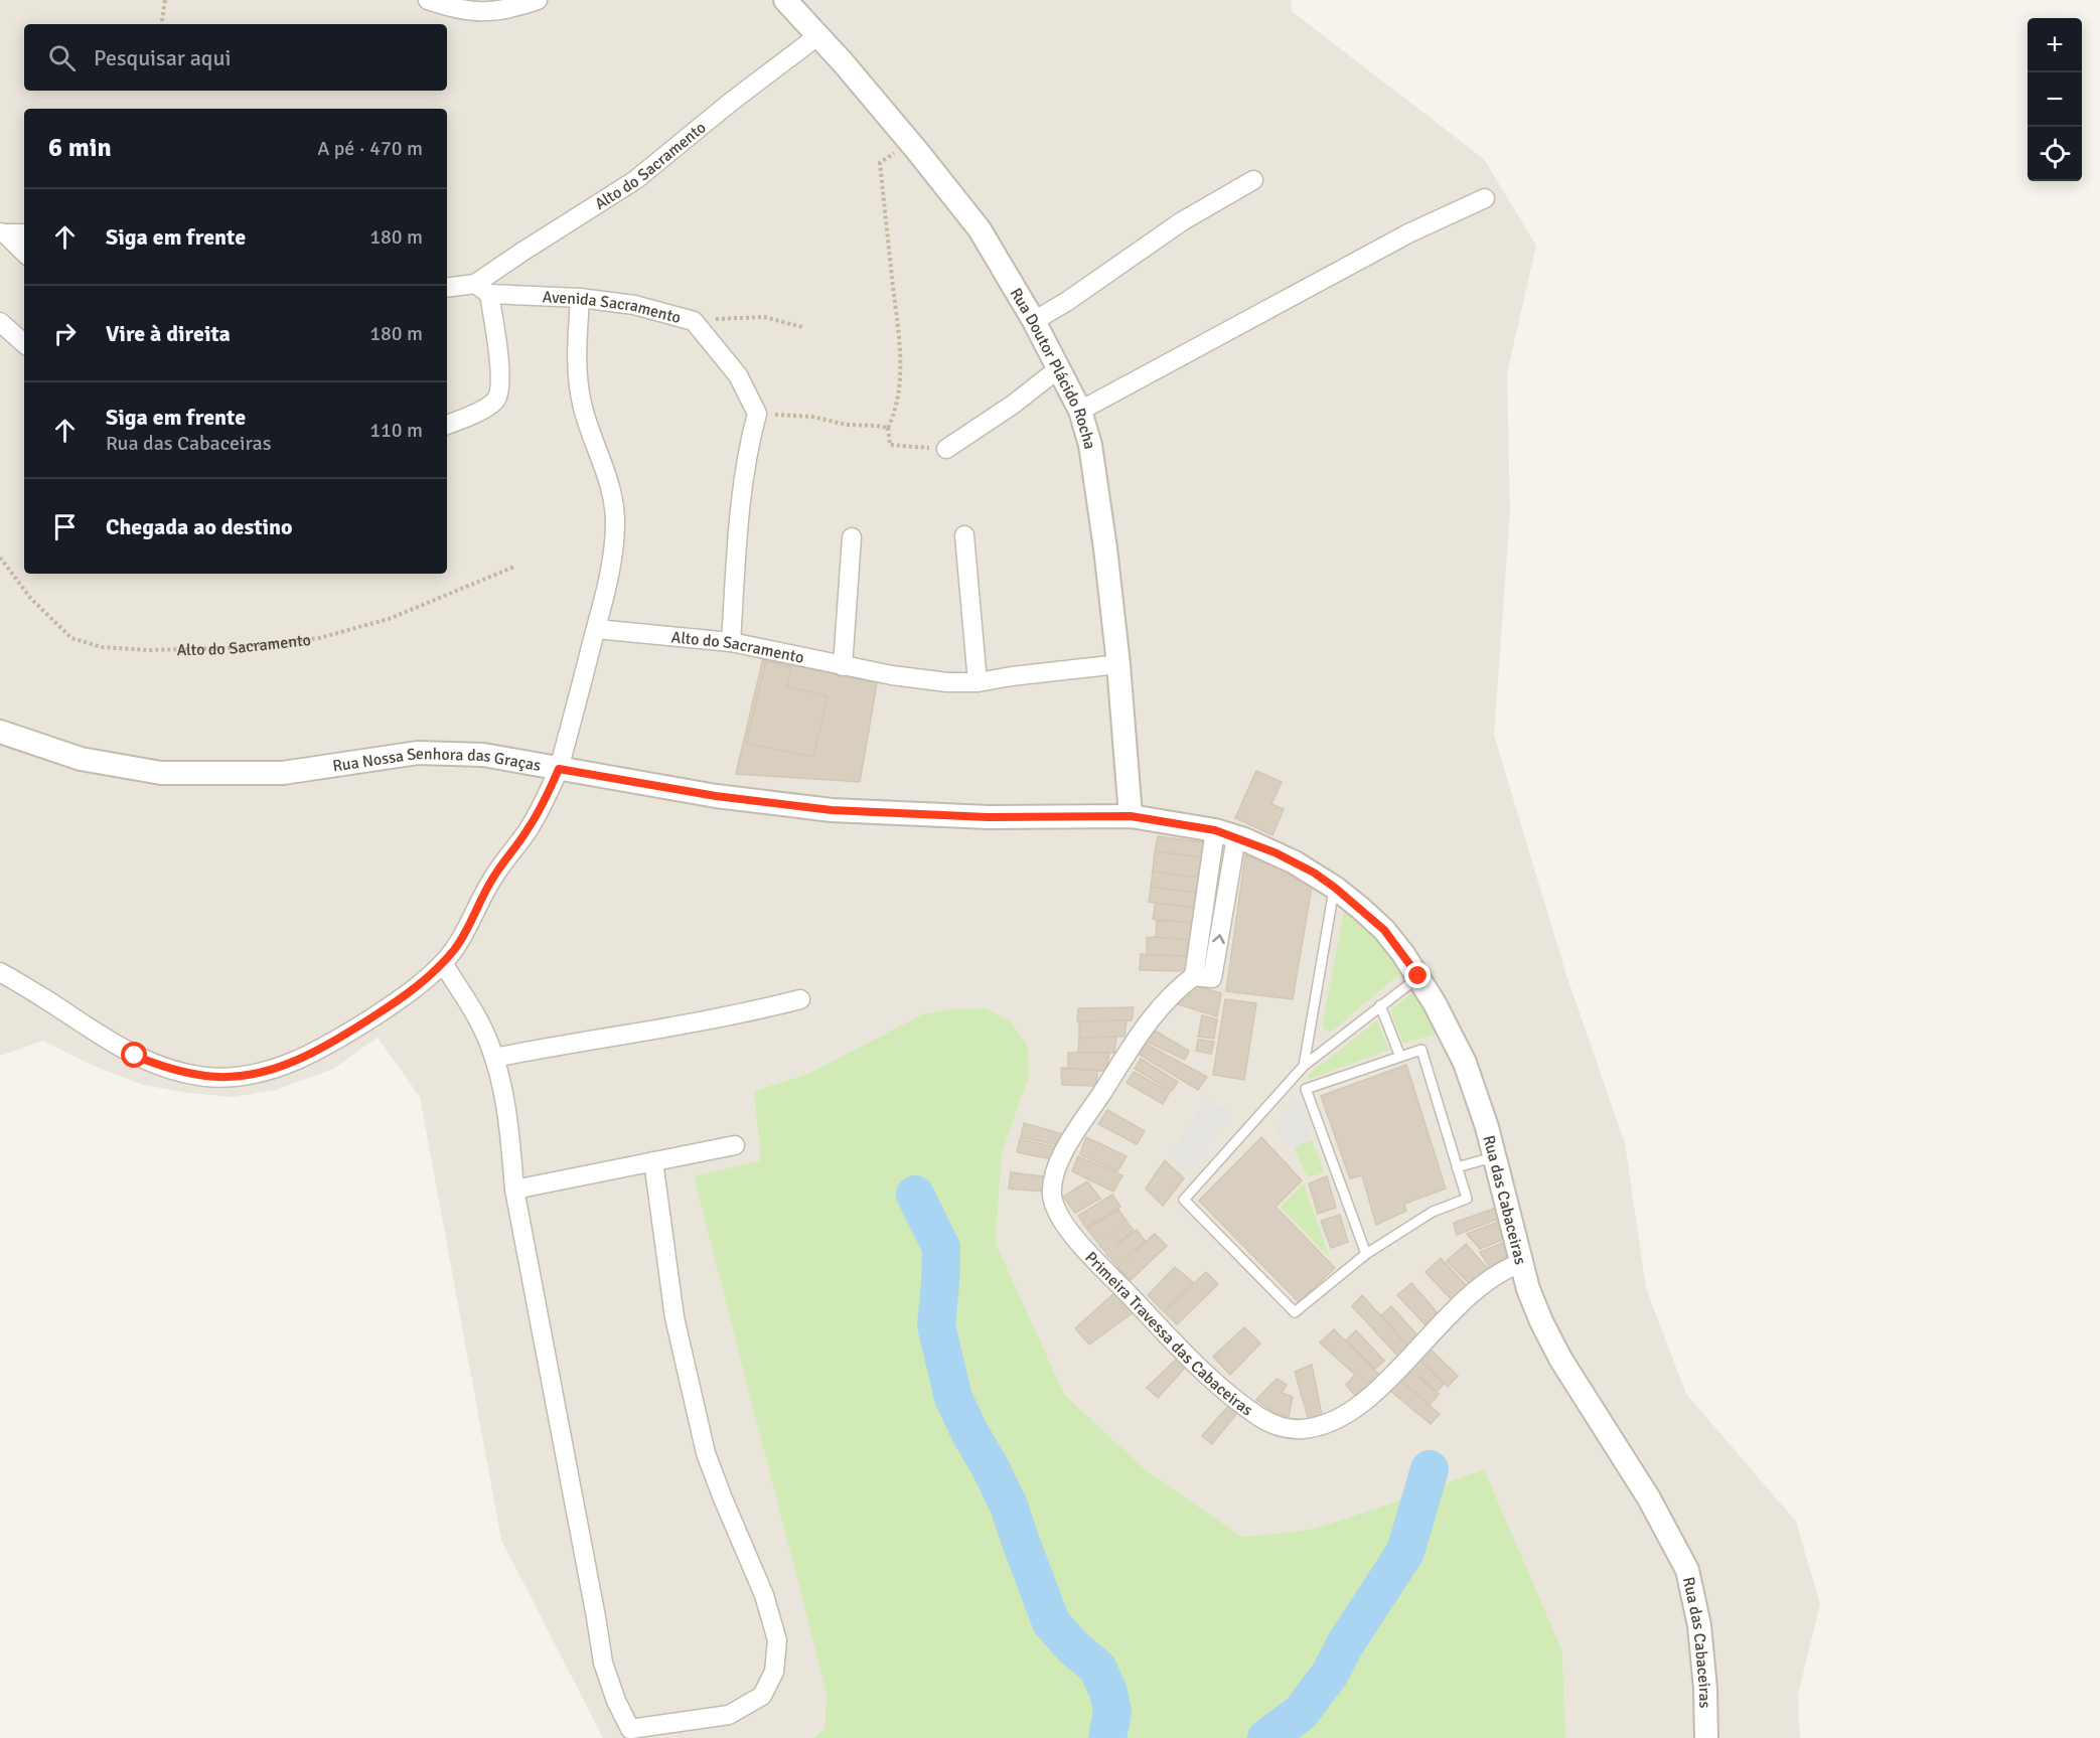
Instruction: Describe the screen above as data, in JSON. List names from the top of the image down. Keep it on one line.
{"streets":{"street":["Alto do Sacramento","Avenida Sacramento","Rua Doutor Plácido Rocha","Rua Nossa Senhora das Graças","Rua das Cabaceiras","Primeira Travessa das Cabaceiras"]},"crossings":[["Alto do Sacramento","Avenida Sacramento"],["Alto do Sacramento","Rua Doutor Plácido Rocha"],["Rua Doutor Plácido Rocha","Rua Nossa Senhora das Graças"],["Rua Doutor Plácido Rocha","Rua das Cabaceiras"],["Rua Nossa Senhora das Graças","Rua das Cabaceiras"],["Rua das Cabaceiras","Primeira Travessa das Cabaceiras"]],"page":{"map_buttons":["+","−"],"search":"Pesquisar aqui","heading":["6 min","A pé · 470 m"],"list":[["Siga em frente","180 m"],["Vire à direita","180 m"],["Siga em frente","Rua das Cabaceiras","110 m"],"Chegada ao destino"]}}
